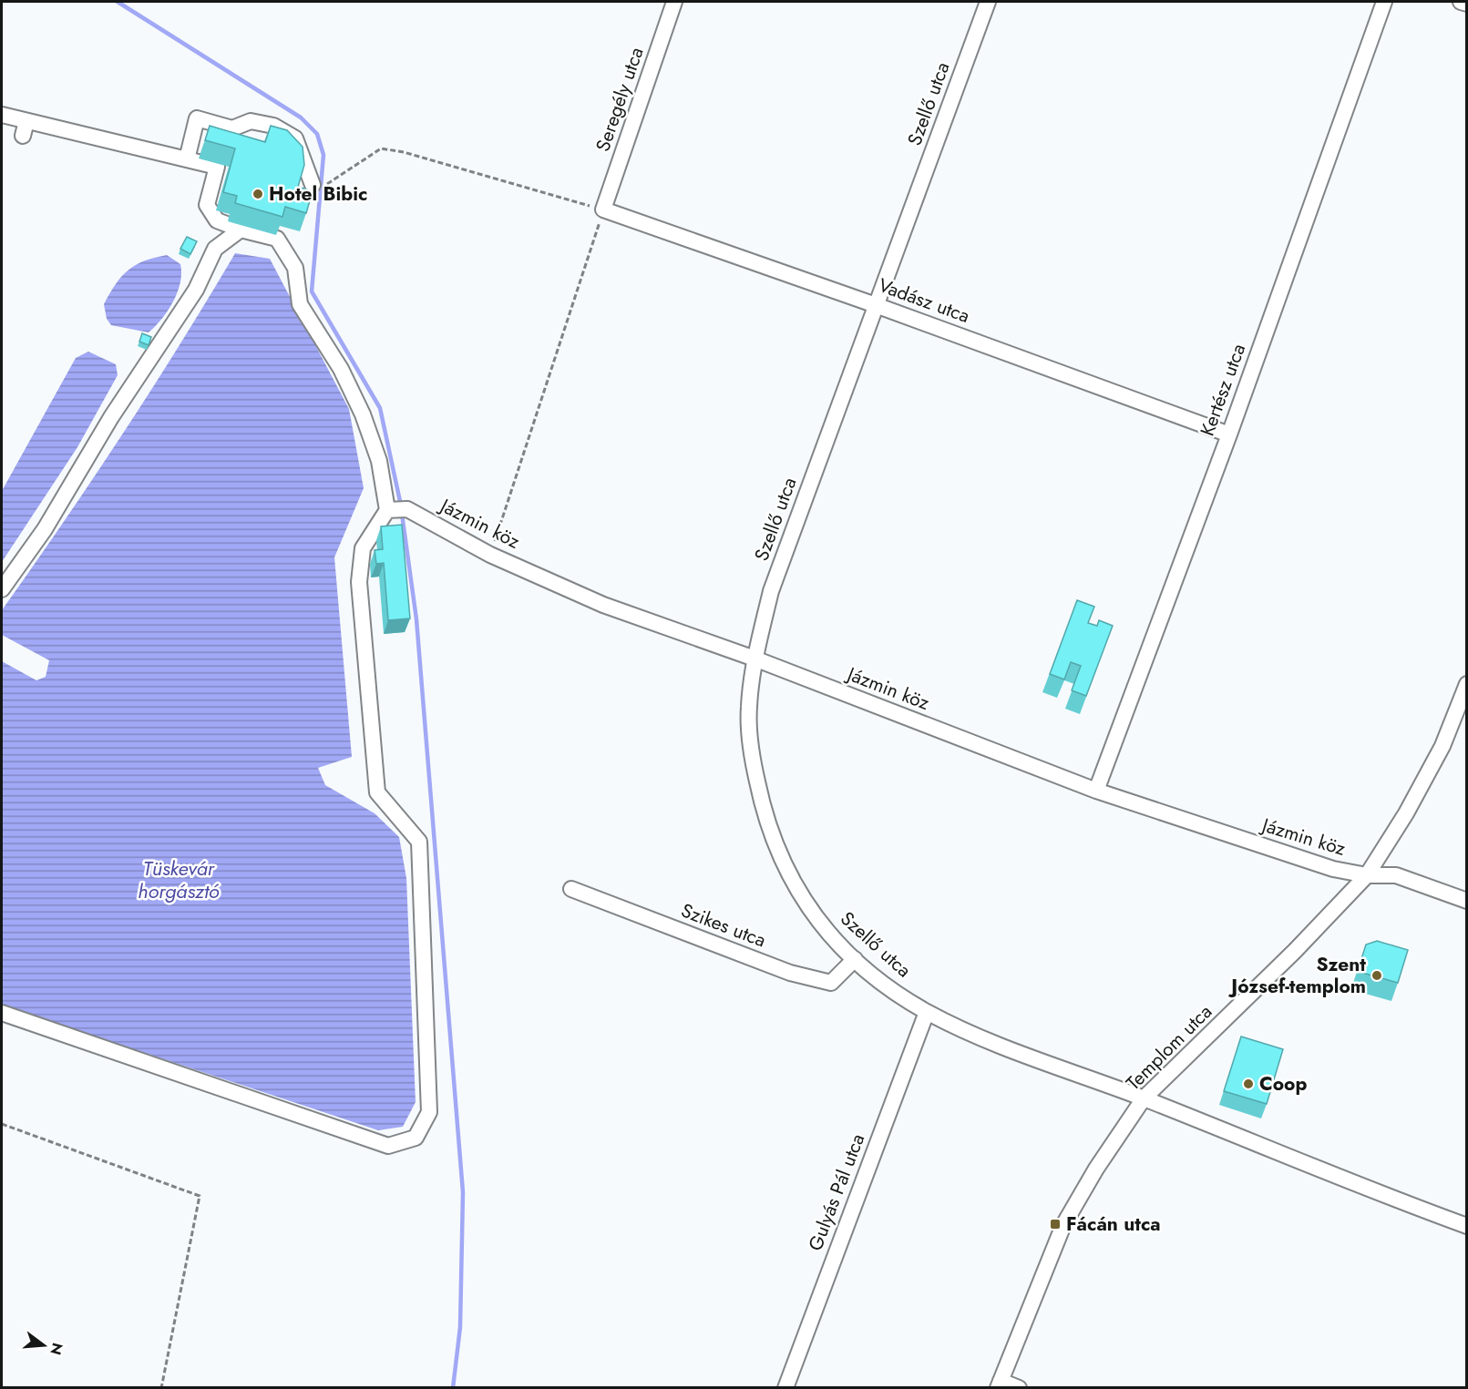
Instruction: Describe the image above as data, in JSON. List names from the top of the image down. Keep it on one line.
{"streets":{"street":["Seregély utca","Szellő utca","Vadász utca","Kertész utca","Jázmin köz","Szikes utca","Templom utca","Gulyás Pál utca"]},"crossings":[["Seregély utca","Vadász utca"],["Szellő utca","Vadász utca"],["Szellő utca","Jázmin köz"],["Szellő utca","Szikes utca"],["Szellő utca","Gulyás Pál utca"],["Vadász utca","Kertész utca"],["Kertész utca","Jázmin köz"],["Jázmin köz","Templom utca"]],"water":["Tüskevár horgásztó"],"places":{"other":["Hotel Bibic","Szent József-templom","Coop"],"transit":["Fácán utca"]},"north":"right"}
